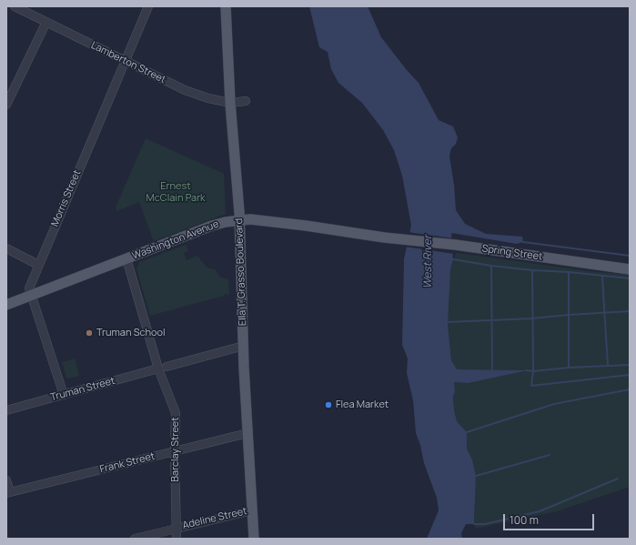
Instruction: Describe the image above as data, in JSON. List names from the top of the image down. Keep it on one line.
{"streets":{"main road":["Washington Avenue","Spring Street","Ella T. Grasso Boulevard"],"street":["Lamberton Street","Morris Street","Truman Street","Barclay Street","Frank Street","Adeline Street"]},"crossings":[["Lamberton Street","Morris Street"],["Lamberton Street","Ella T. Grasso Boulevard"],["Morris Street","Washington Avenue"],["Morris Street","Truman Street"],["Washington Avenue","Spring Street"],["Washington Avenue","Ella T. Grasso Boulevard"],["Washington Avenue","Barclay Street"],["Ella T. Grasso Boulevard","Frank Street"],["Ella T. Grasso Boulevard","Adeline Street"],["Truman Street","Barclay Street"],["Barclay Street","Frank Street"],["Barclay Street","Adeline Street"]],"water":["West River"],"parks":["Ernest McClain Park"],"places":["Truman School","Flea Market"],"scale_bar":"100 m"}
